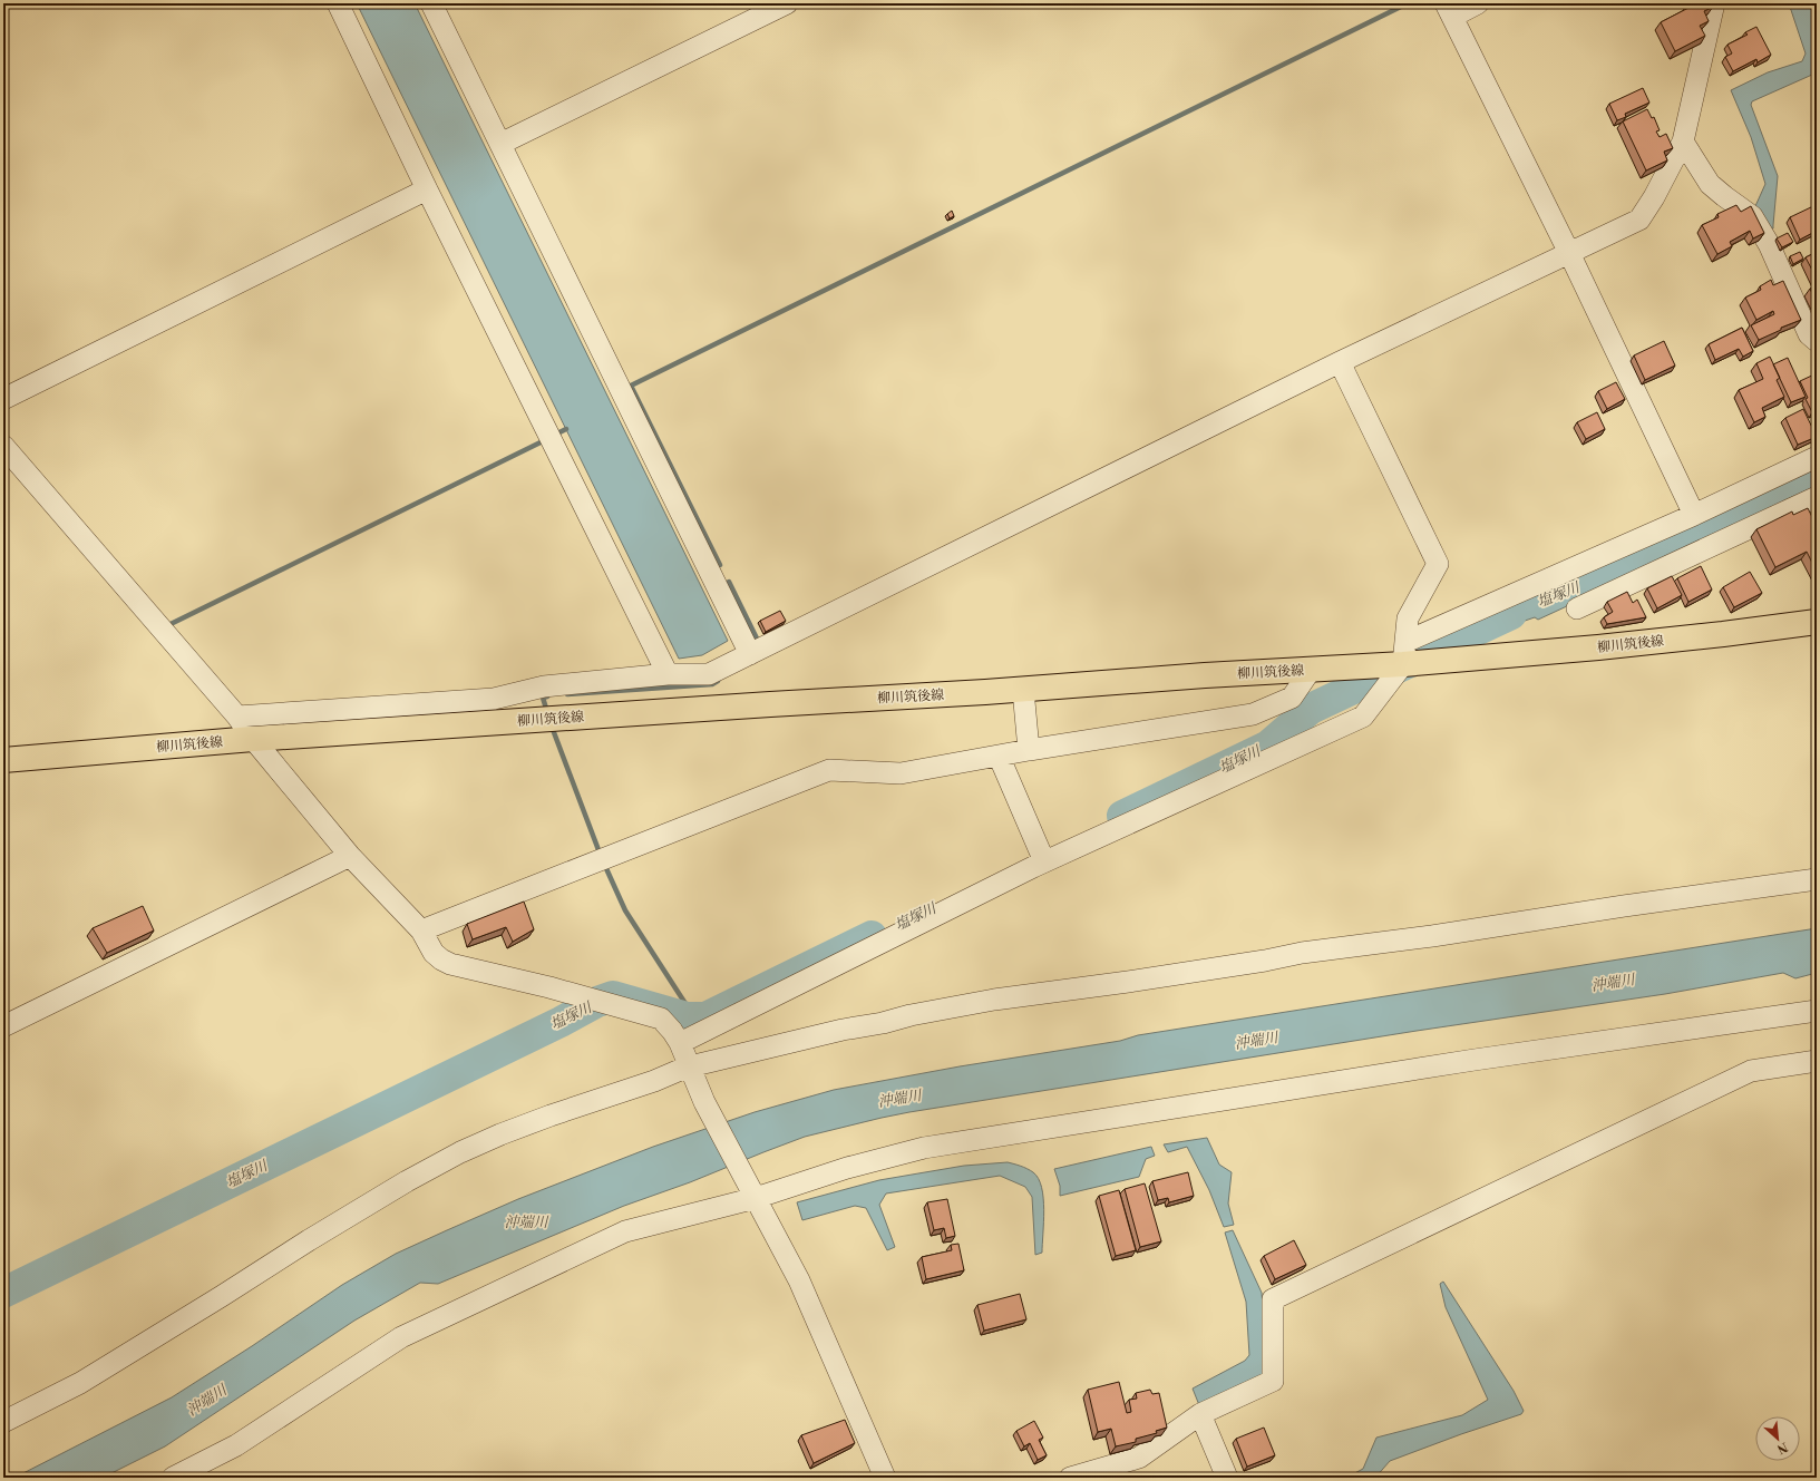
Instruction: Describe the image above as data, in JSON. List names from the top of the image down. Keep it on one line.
{"streets":{"main road":["柳川筑後線"]},"water":["塩塚川","沖端川"],"north":"bottom right"}
